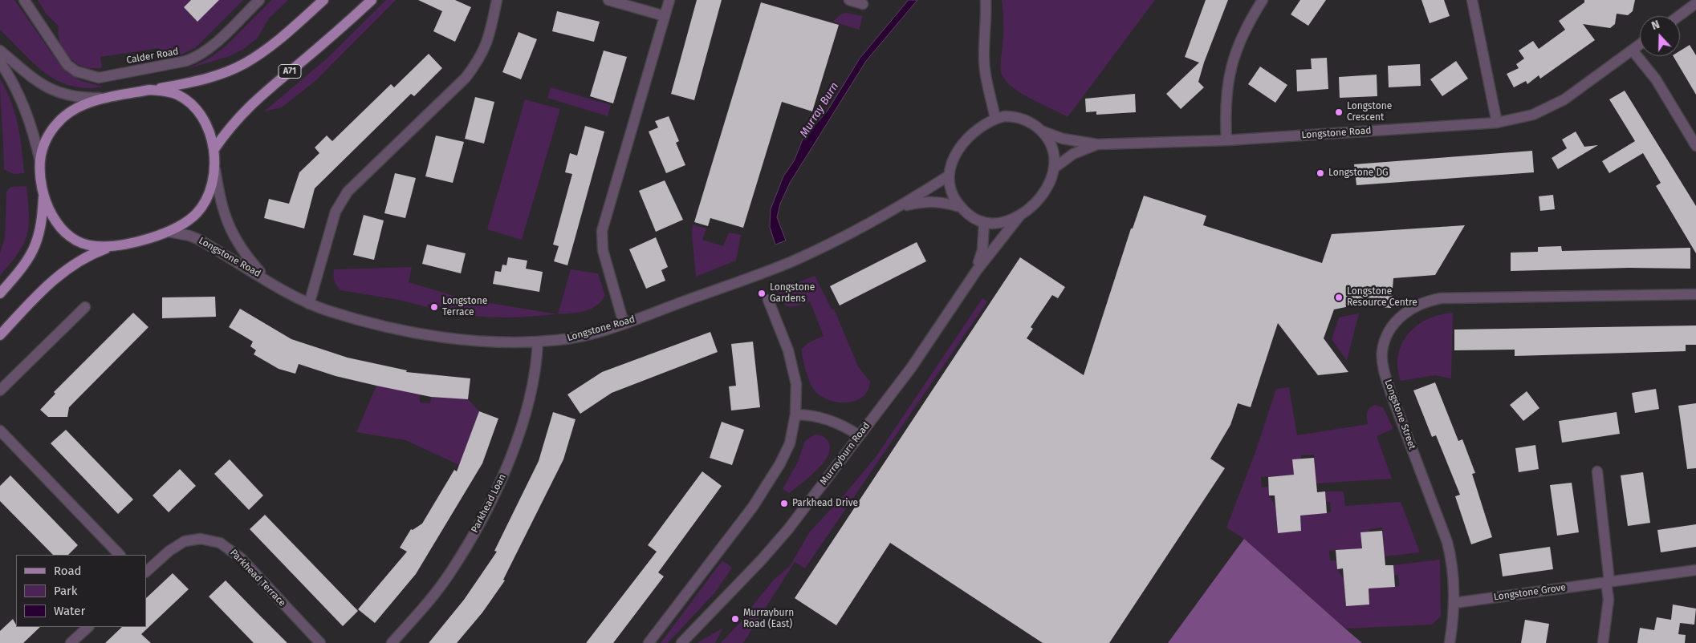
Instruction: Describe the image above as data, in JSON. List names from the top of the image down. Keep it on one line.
{"streets":{"main road":["A71"],"street":["Calder Road","Longstone Road","Longstone Street","Murrayburn Road","Parkhead Loan","Parkhead Terrace","Longstone Grove"]},"crossings":[["Longstone Road","Murrayburn Road"],["Longstone Road","Parkhead Loan"],["Longstone Street","Longstone Grove"]],"water":["Murray Burn"],"places":["Longstone Crescent","Longstone DG","Longstone Gardens","Longstone Resource Centre","Longstone Terrace","Parkhead Drive","Murrayburn Road (East)"],"legend":["Road","Park","Water"],"north":"top"}
